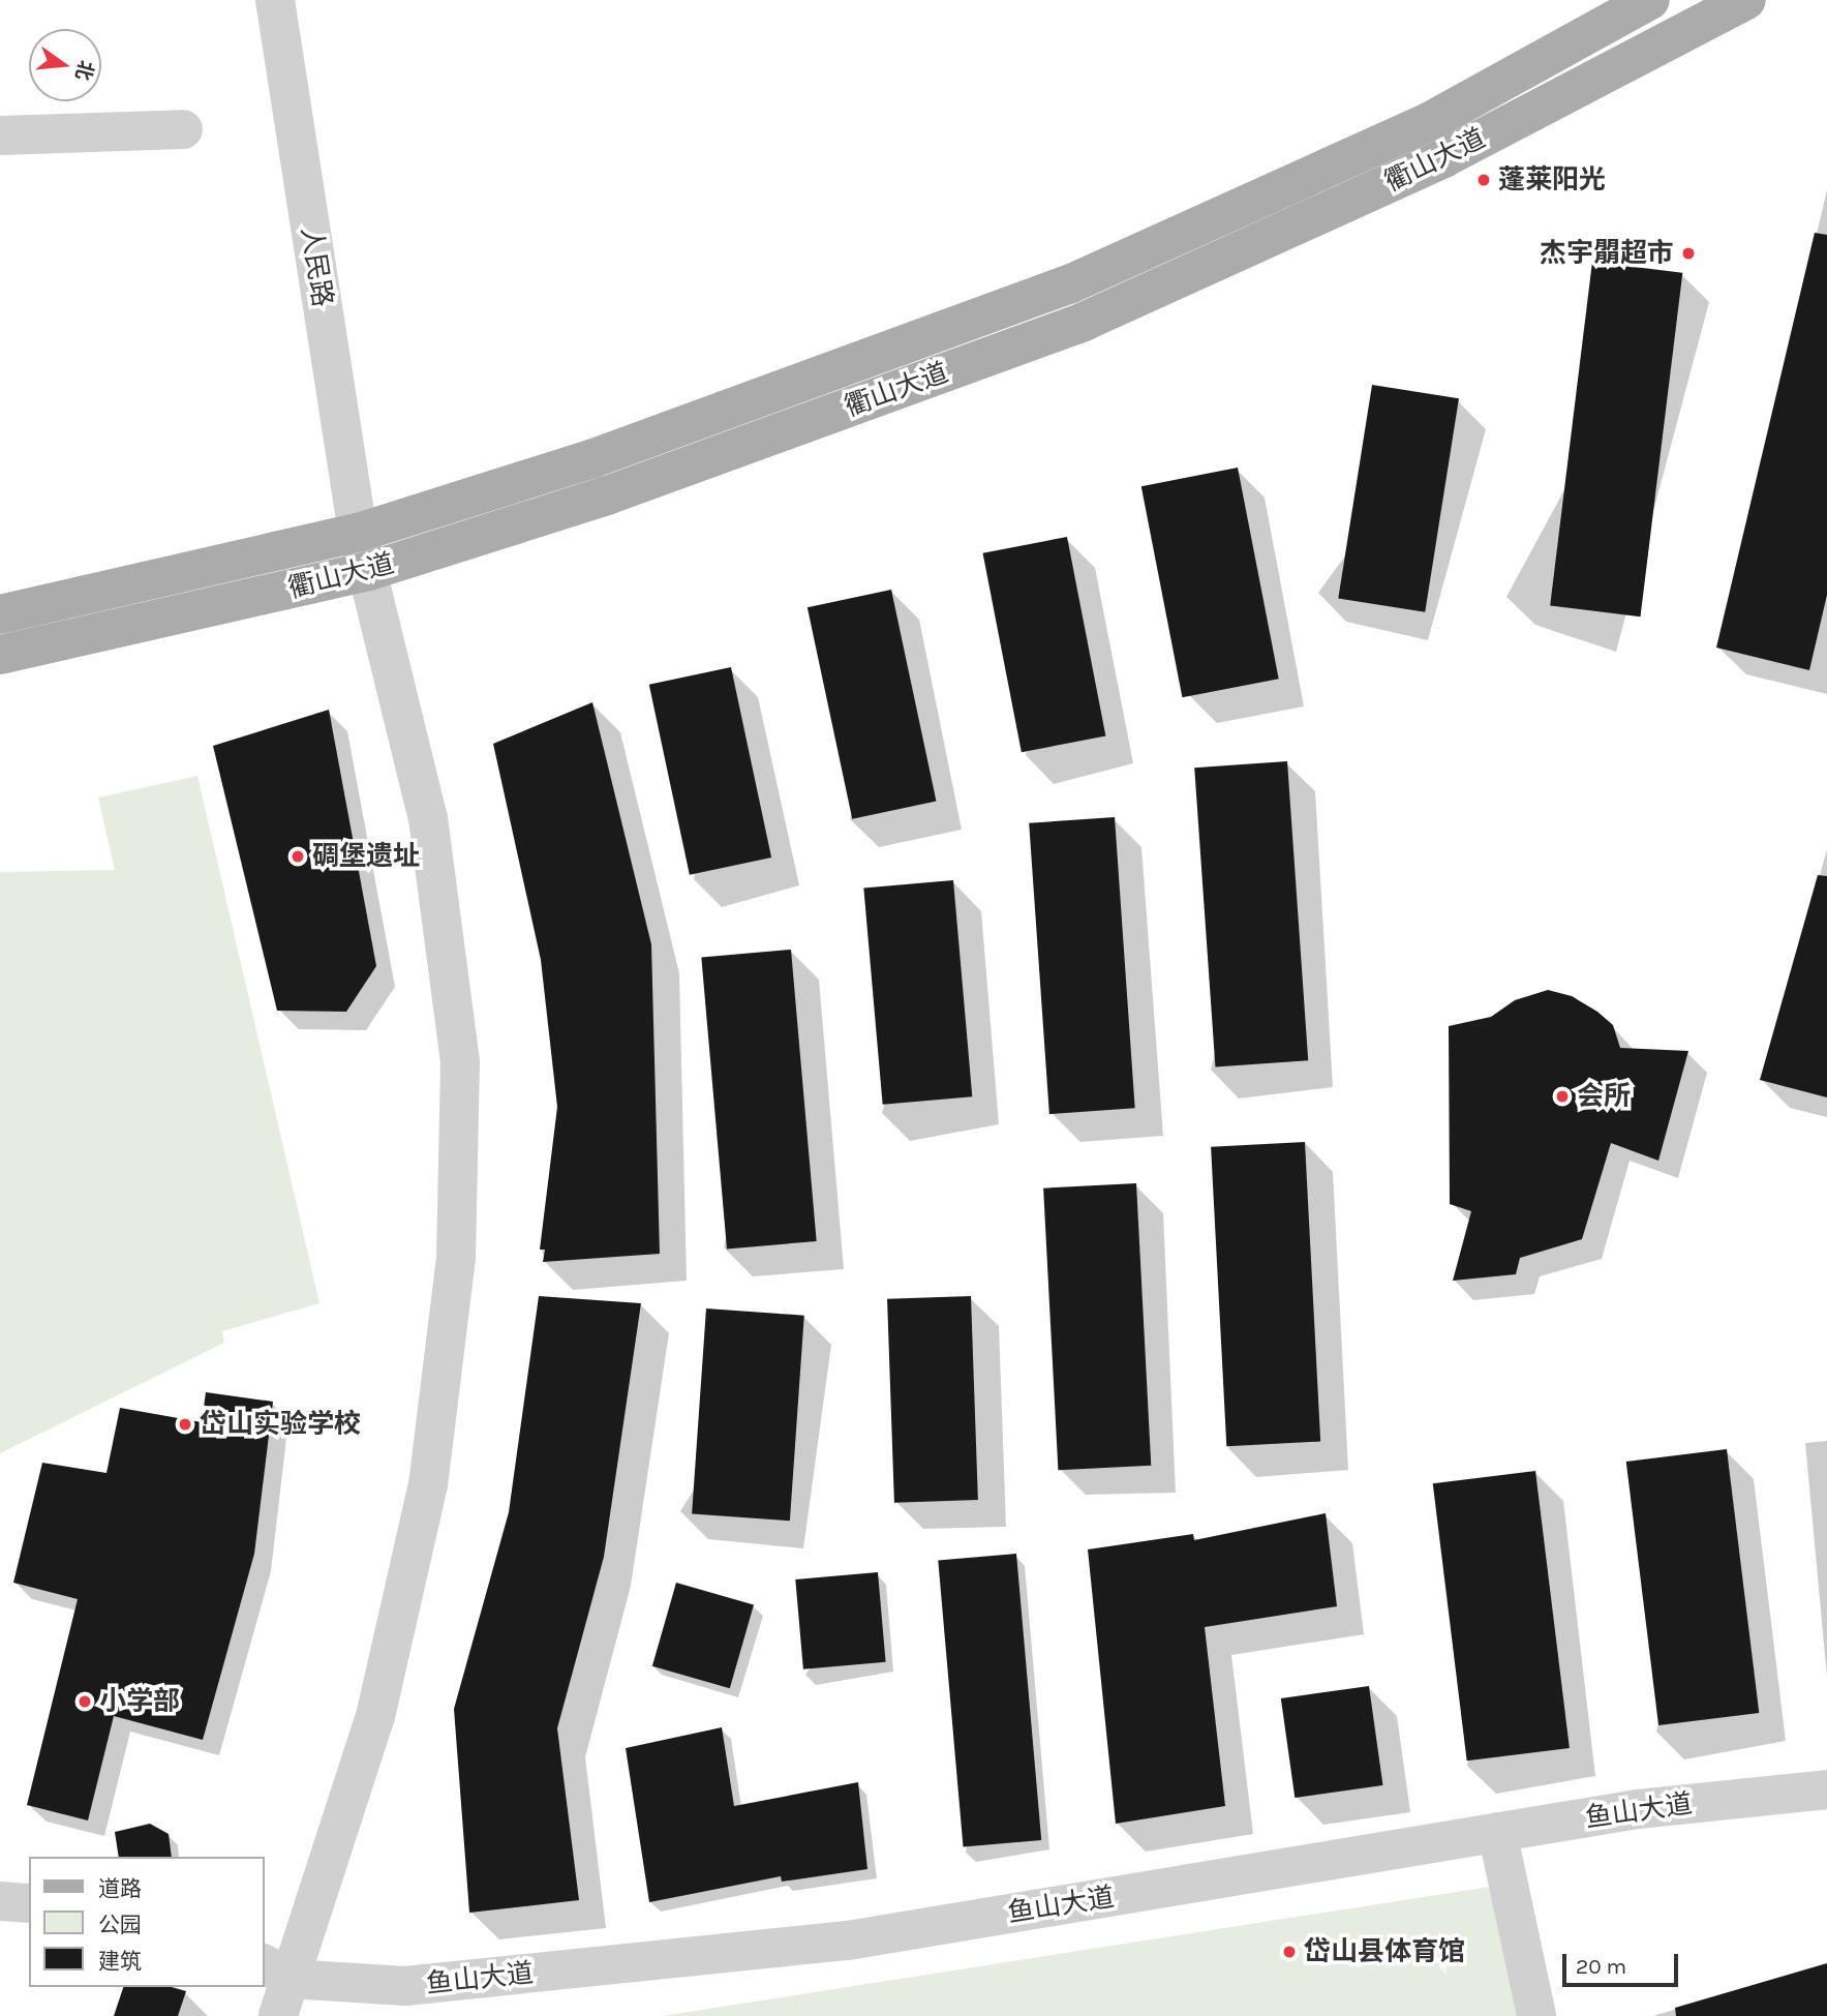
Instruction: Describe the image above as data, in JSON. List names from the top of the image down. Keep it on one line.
{"streets":{"main road":["衢山大道"],"street":["人民路","鱼山大道"]},"crossings":[["衢山大道","人民路"],["人民路","鱼山大道"]],"places":["蓬莱阳光","杰宇朤超市","碉堡遗址","会所","岱山实验学校","小学部","岱山县体育馆"],"legend":["道路","公园","建筑"],"scale_bar":"20 m","north":"right"}
